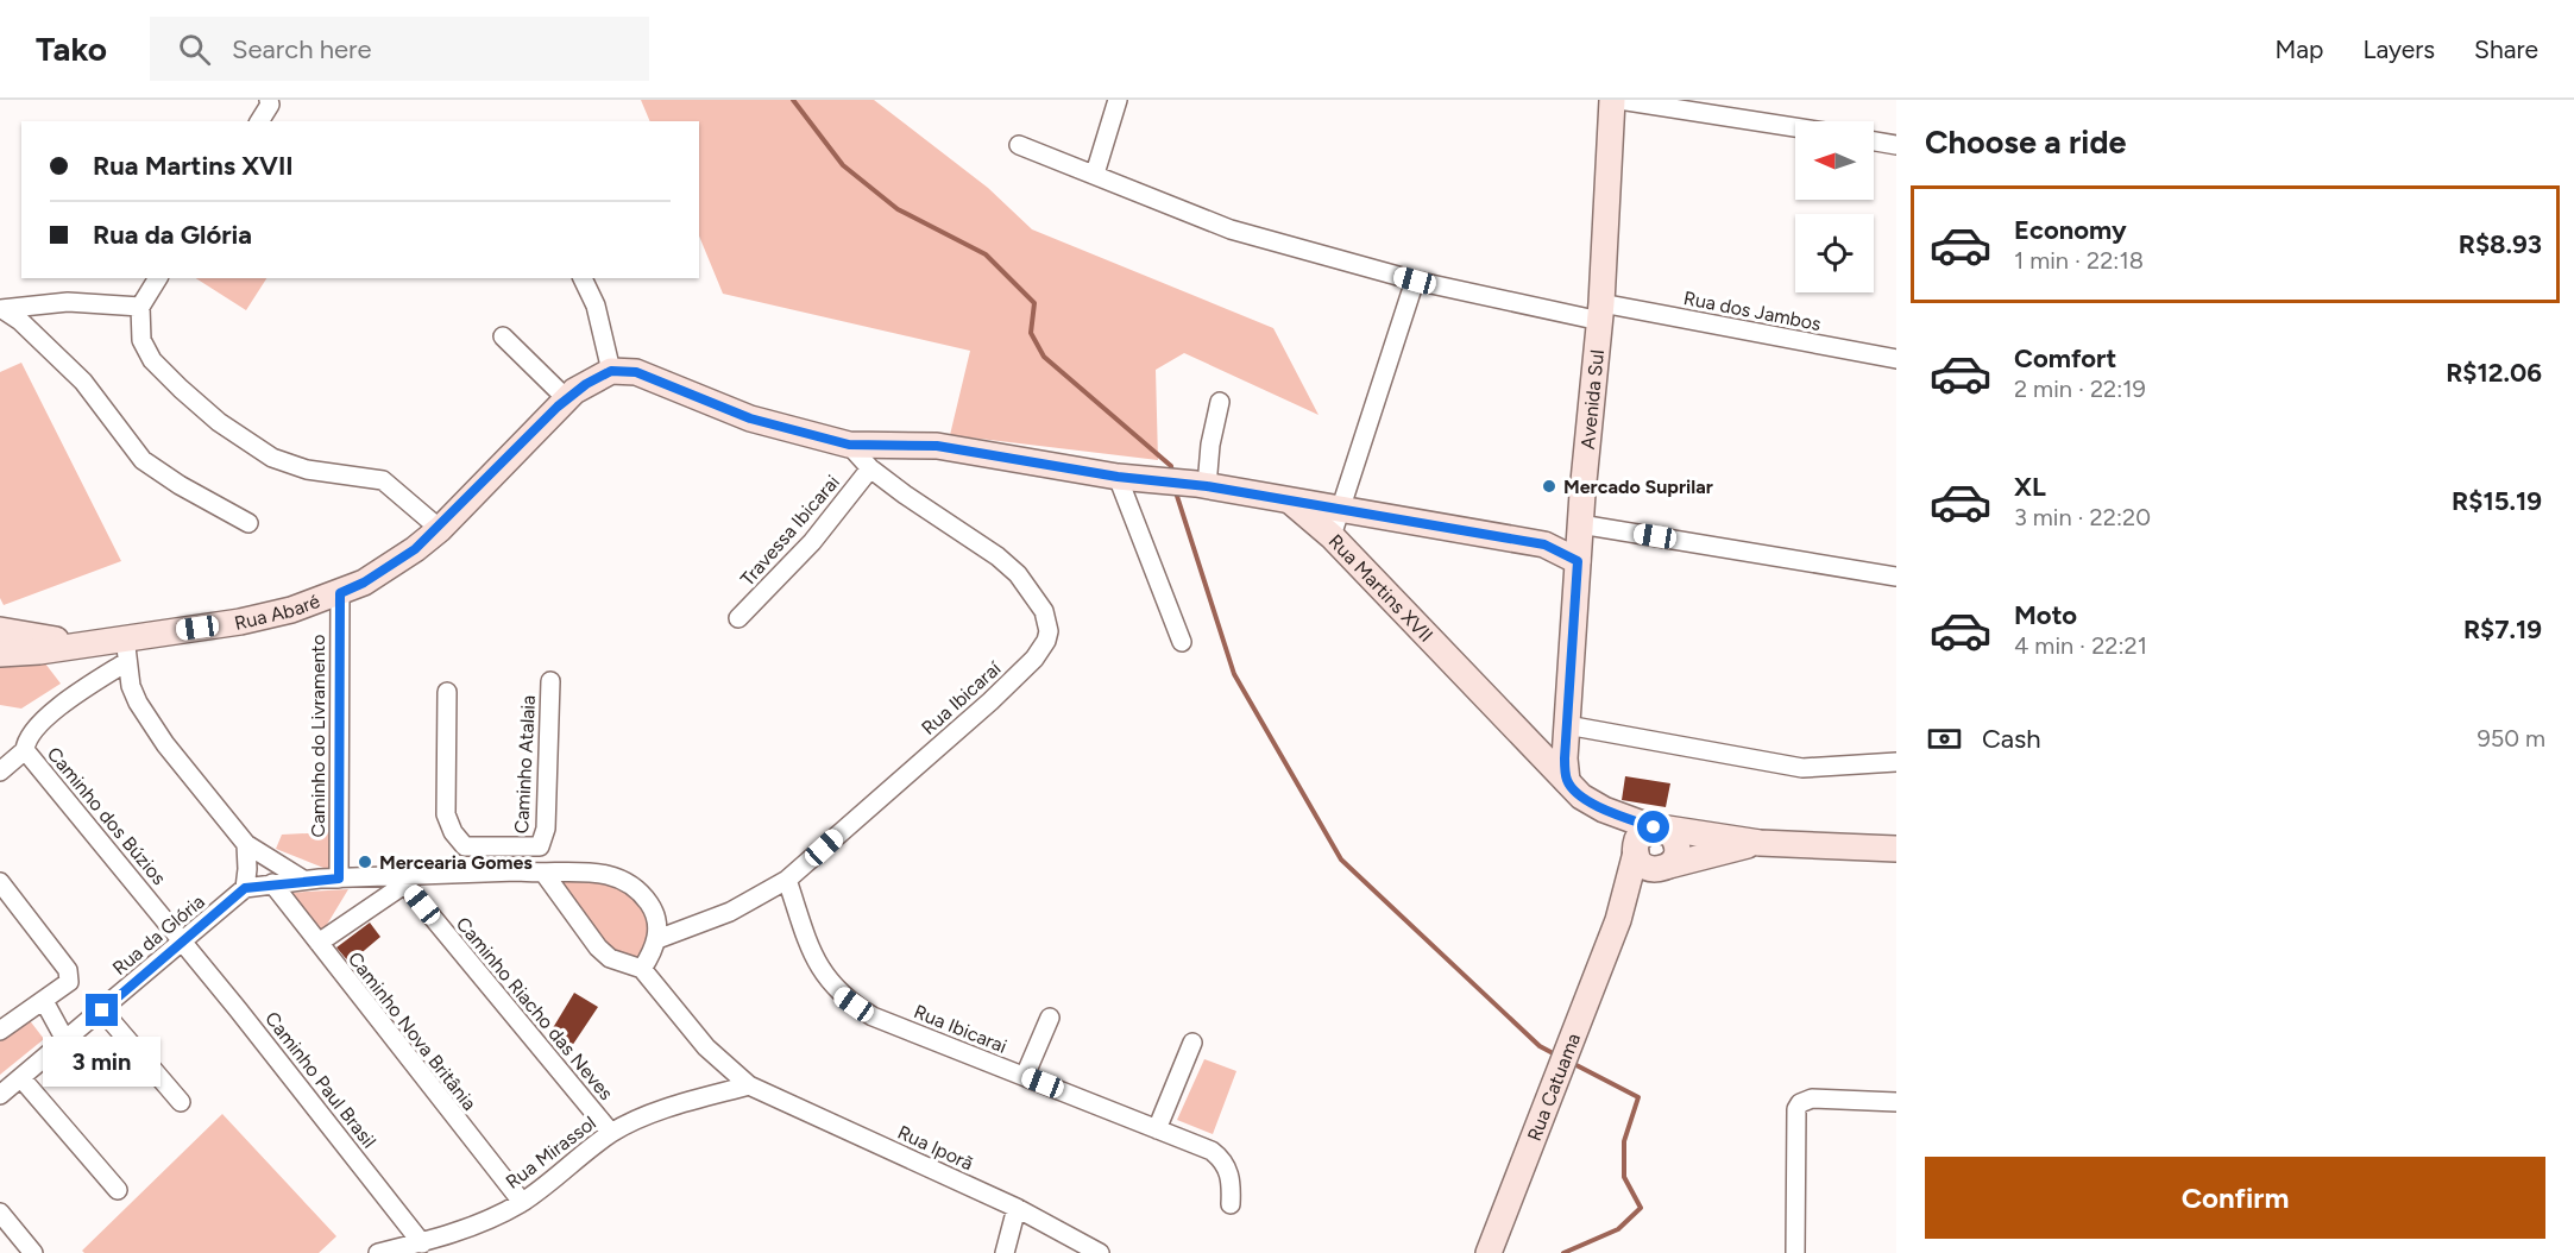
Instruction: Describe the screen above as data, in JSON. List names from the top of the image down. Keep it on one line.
{"streets":{"street":["Rua dos Jambos","Avenida Sul","Travessa Ibicarai","Rua Martins XVII","Rua Abaré","Rua Ibicaraí","Caminho do Livramento","Caminho Atalaia","Caminho dos Búzios","Rua da Glória","Caminho Riacho das Neves","Rua Ibicarai","Caminho Nova Britânia","Caminho Paul Brasil","Rua Catuama","Rua Iporã","Rua Mirassol"]},"crossings":[["Rua dos Jambos","Avenida Sul"],["Avenida Sul","Rua Martins XVII"],["Travessa Ibicarai","Rua Ibicaraí"],["Rua Martins XVII","Rua Ibicaraí"],["Rua Martins XVII","Rua Catuama"],["Rua Abaré","Caminho do Livramento"],["Rua Ibicaraí","Rua Ibicarai"],["Caminho dos Búzios","Rua da Glória"],["Caminho dos Búzios","Caminho Paul Brasil"],["Rua da Glória","Caminho Paul Brasil"],["Caminho Riacho das Neves","Rua Mirassol"],["Caminho Nova Britânia","Rua Mirassol"],["Caminho Paul Brasil","Rua Mirassol"],["Rua Iporã","Rua Mirassol"]],"places":["Mercado Suprilar","Mercearia Gomes"],"north":"left","page":{"header":"Tako","search":"Search here","nav":["Map","Layers","Share"],"heading":"Choose a ride","banner":["Rua Martins XVII","Rua da Glória"],"list":[{"name":"Economy","note":"1 min · 22:18","value":"R$8.93"},{"name":"Comfort","note":"2 min · 22:19","value":"R$12.06"},{"name":"XL","note":"3 min · 22:20","value":"R$15.19"},{"name":"Moto","note":"4 min · 22:21","value":"R$7.19"}],"pay":["Cash","950 m"],"bubble":"3 min","buttons":"Confirm"}}
